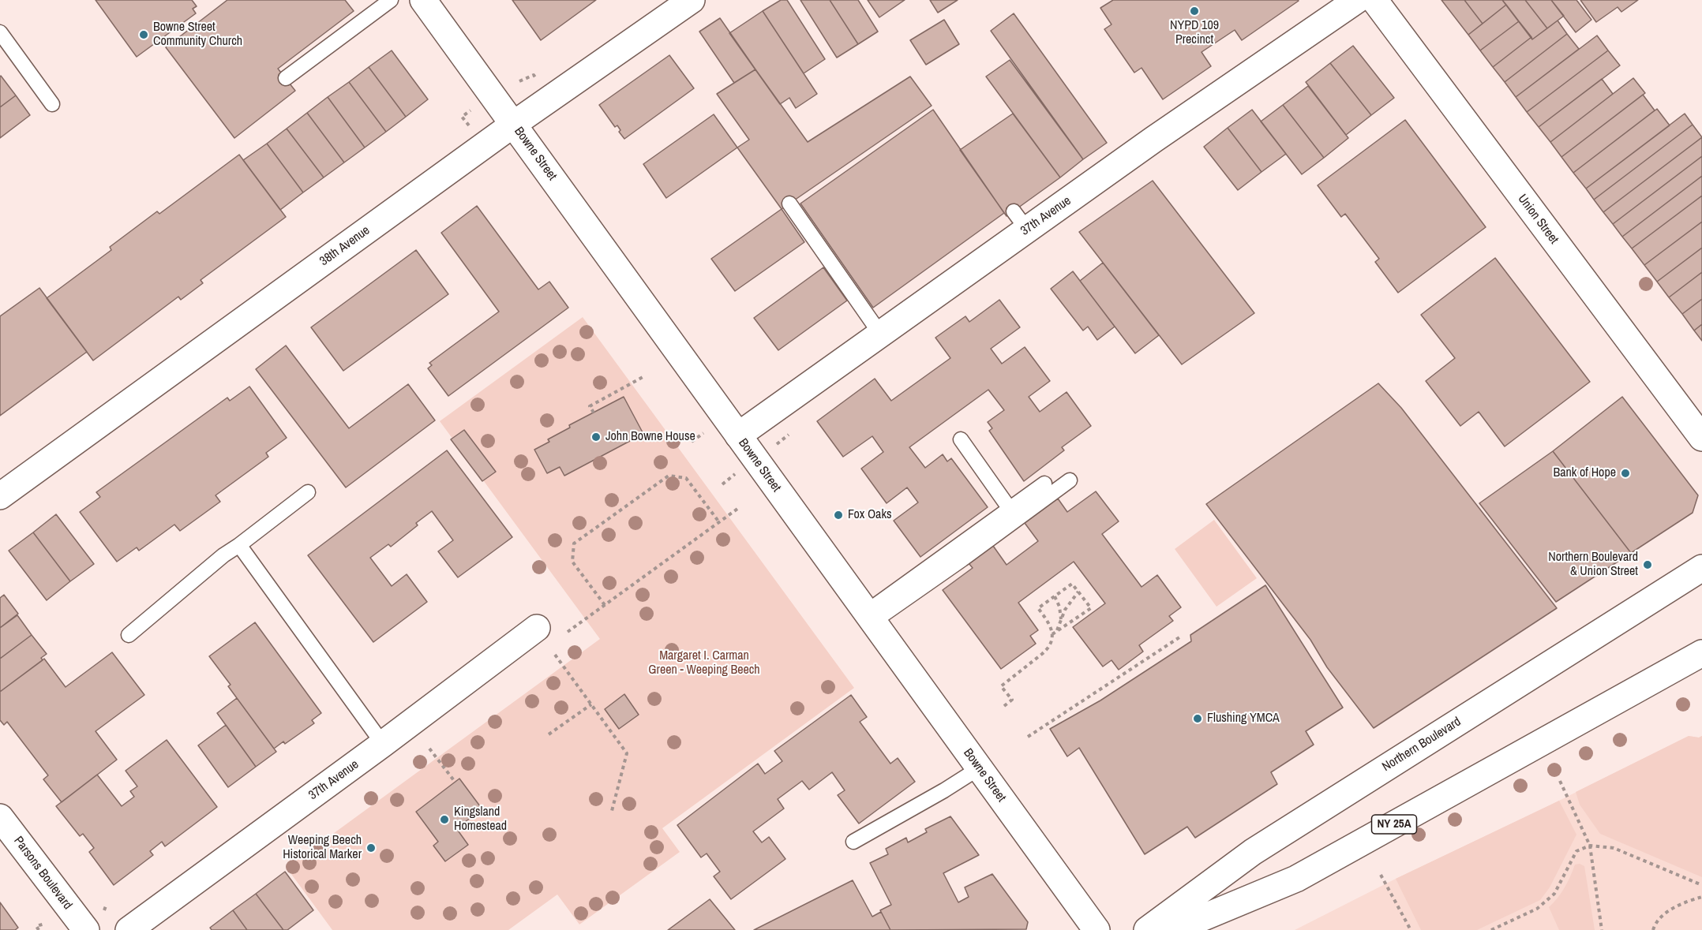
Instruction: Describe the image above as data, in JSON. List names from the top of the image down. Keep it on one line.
{"streets":{"street":["Bowne Street","37th Avenue","Union Street","38th Avenue","Northern Boulevard","NY 25A","Parsons Boulevard"]},"crossings":[["Bowne Street","37th Avenue"],["Bowne Street","38th Avenue"]],"parks":["Margaret I. Carman Green - Weeping Beech"],"places":["NYPD 109 Precinct","Bowne Street Community Church","John Bowne House","Bank of Hope","Fox Oaks","Northern Boulevard & Union Street","Flushing YMCA","Kingsland Homestead","Weeping Beech Historical Marker"]}
